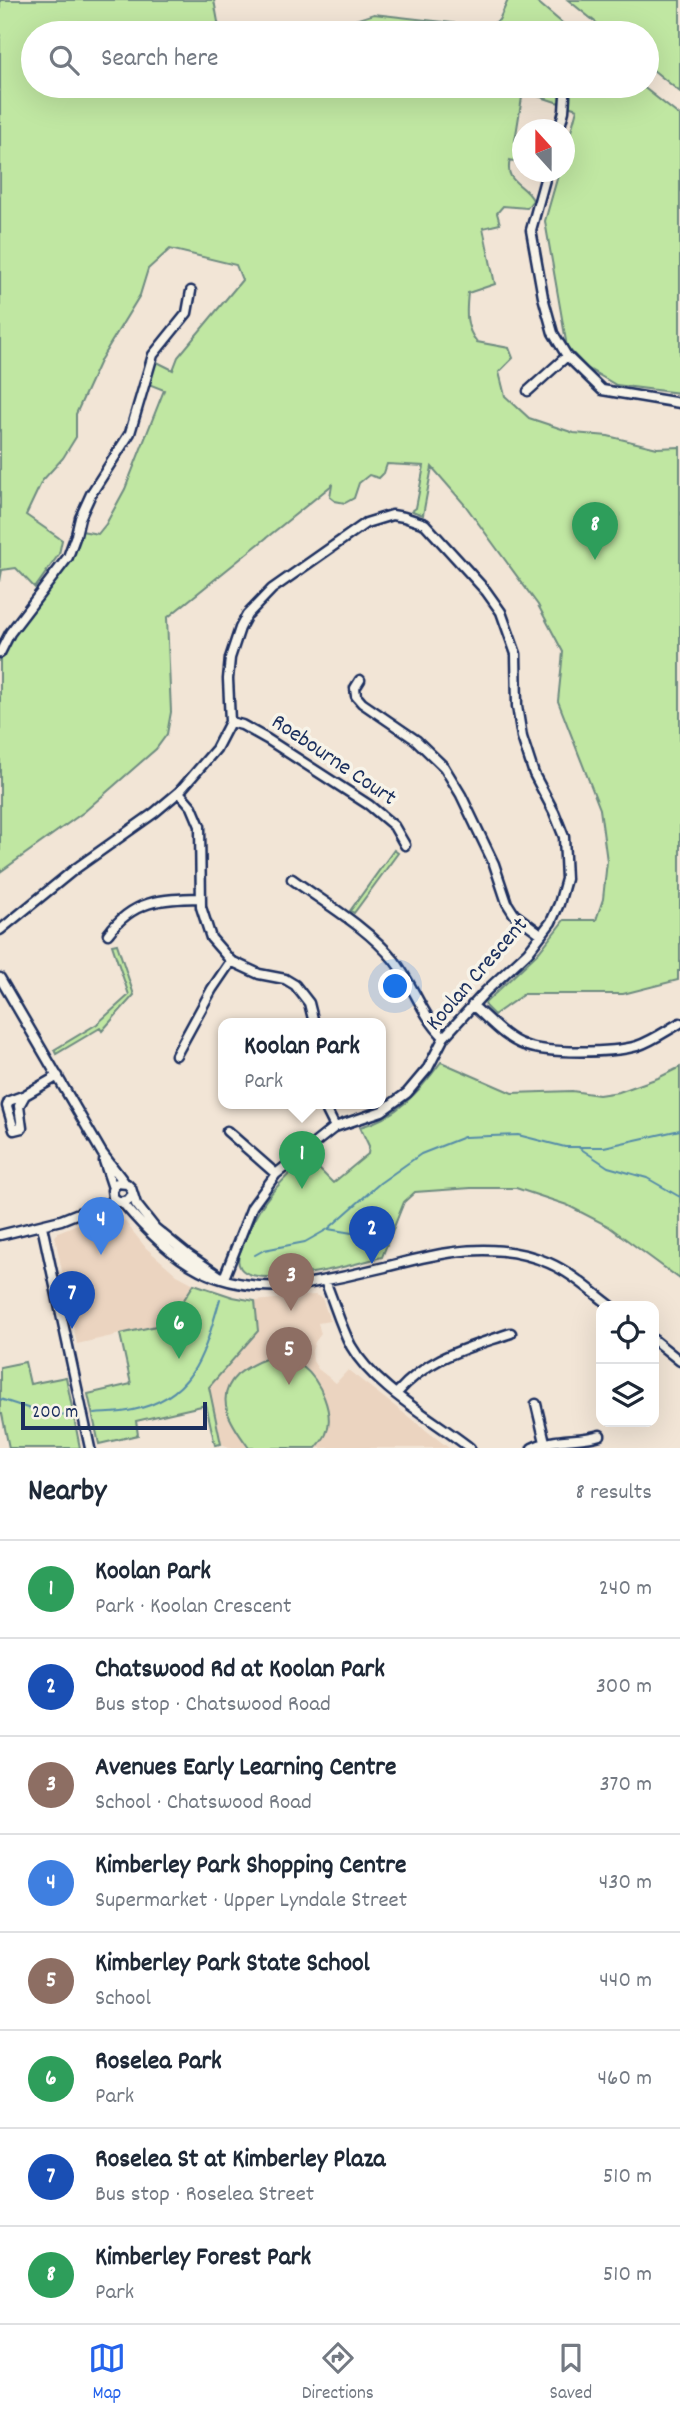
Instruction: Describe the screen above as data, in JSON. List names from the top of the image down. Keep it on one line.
{"streets":{"street":["Roebourne Court","Koolan Crescent"]},"crossings":[["Roebourne Court","Koolan Crescent"]],"scale_bar":"200 m","north":"top","page":{"search":"Search here","pins":["8","1","4","2","3","7","6","5"],"popup":["Koolan Park","Park"],"scale":"200 m","heading":["Nearby","8 results"],"list":[{"mark":"1","name":"Koolan Park","note":"Park · Koolan Crescent","value":"240 m"},{"mark":"2","name":"Chatswood Rd at Koolan Park","note":"Bus stop · Chatswood Road","value":"300 m"},{"mark":"3","name":"Avenues Early Learning Centre","note":"School · Chatswood Road","value":"370 m"},{"mark":"4","name":"Kimberley Park Shopping Centre","note":"Supermarket · Upper Lyndale Street","value":"430 m"},{"mark":"5","name":"Kimberley Park State School","note":"School","value":"440 m"},{"mark":"6","name":"Roselea Park","note":"Park","value":"460 m"},{"mark":"7","name":"Roselea St at Kimberley Plaza","note":"Bus stop · Roselea Street","value":"510 m"},{"mark":"8","name":"Kimberley Forest Park","note":"Park","value":"510 m"}],"nav":["Map","Directions","Saved"]}}
